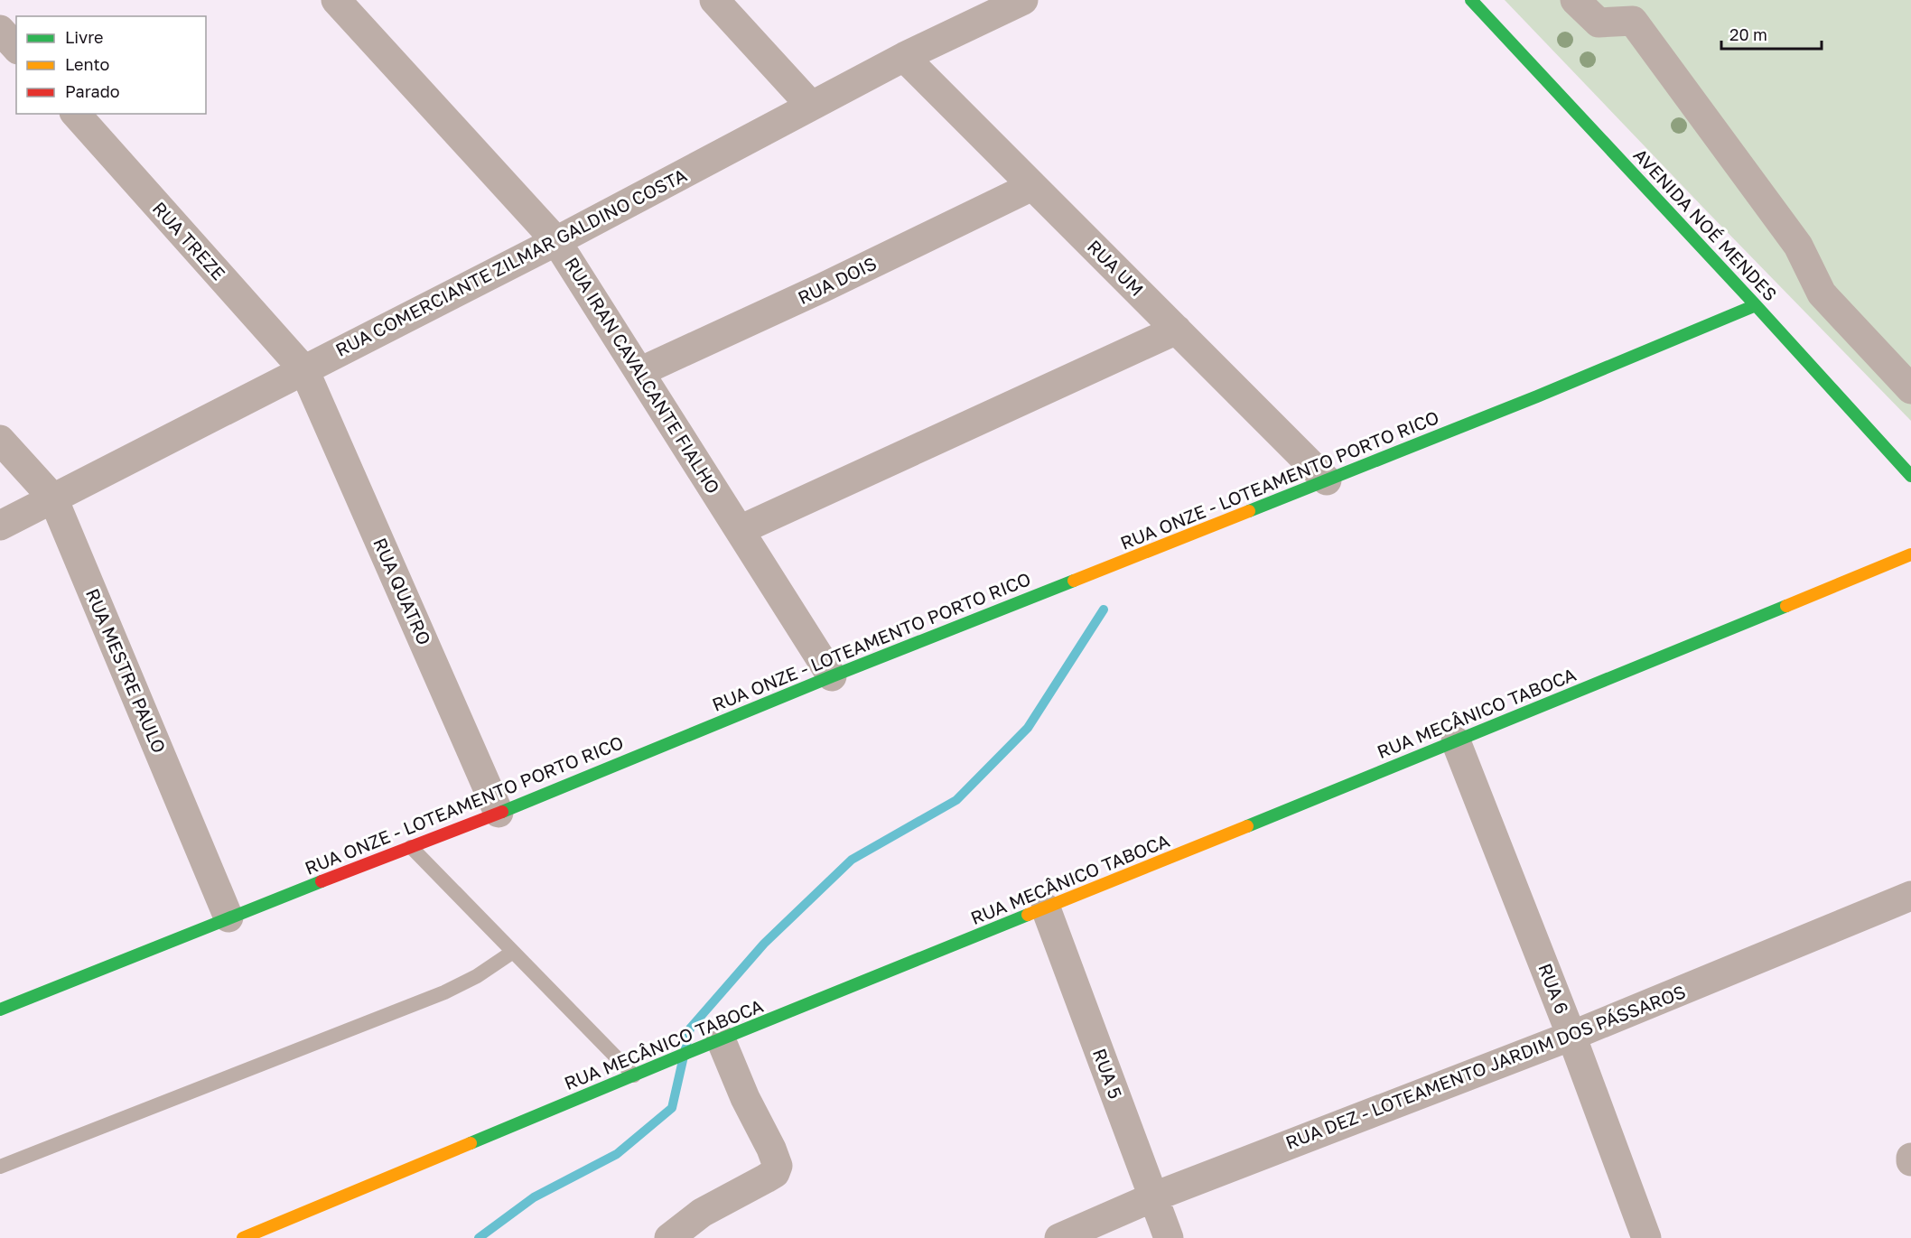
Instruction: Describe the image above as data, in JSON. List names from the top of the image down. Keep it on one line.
{"streets":{"street":["AVENIDA NOÉ MENDES","RUA TREZE","RUA COMERCIANTE ZILMAR GALDINO COSTA","RUA UM","RUA DOIS","RUA IRAN CAVALCANTE FIALHO","RUA ONZE - LOTEAMENTO PORTO RICO","RUA QUATRO","RUA MESTRE PAULO","RUA MECÂNICO TABOCA","RUA 6","RUA DEZ - LOTEAMENTO JARDIM DOS PÁSSAROS","RUA 5"]},"crossings":[["AVENIDA NOÉ MENDES","RUA ONZE - LOTEAMENTO PORTO RICO"],["RUA TREZE","RUA COMERCIANTE ZILMAR GALDINO COSTA"],["RUA TREZE","RUA QUATRO"],["RUA COMERCIANTE ZILMAR GALDINO COSTA","RUA UM"],["RUA COMERCIANTE ZILMAR GALDINO COSTA","RUA IRAN CAVALCANTE FIALHO"],["RUA COMERCIANTE ZILMAR GALDINO COSTA","RUA QUATRO"],["RUA COMERCIANTE ZILMAR GALDINO COSTA","RUA MESTRE PAULO"],["RUA UM","RUA DOIS"],["RUA UM","RUA ONZE - LOTEAMENTO PORTO RICO"],["RUA DOIS","RUA IRAN CAVALCANTE FIALHO"],["RUA IRAN CAVALCANTE FIALHO","RUA ONZE - LOTEAMENTO PORTO RICO"],["RUA ONZE - LOTEAMENTO PORTO RICO","RUA QUATRO"],["RUA ONZE - LOTEAMENTO PORTO RICO","RUA MESTRE PAULO"],["RUA MECÂNICO TABOCA","RUA 6"],["RUA MECÂNICO TABOCA","RUA 5"],["RUA 6","RUA DEZ - LOTEAMENTO JARDIM DOS PÁSSAROS"],["RUA DEZ - LOTEAMENTO JARDIM DOS PÁSSAROS","RUA 5"]],"legend":["Livre","Lento","Parado"],"scale_bar":"20 m"}
